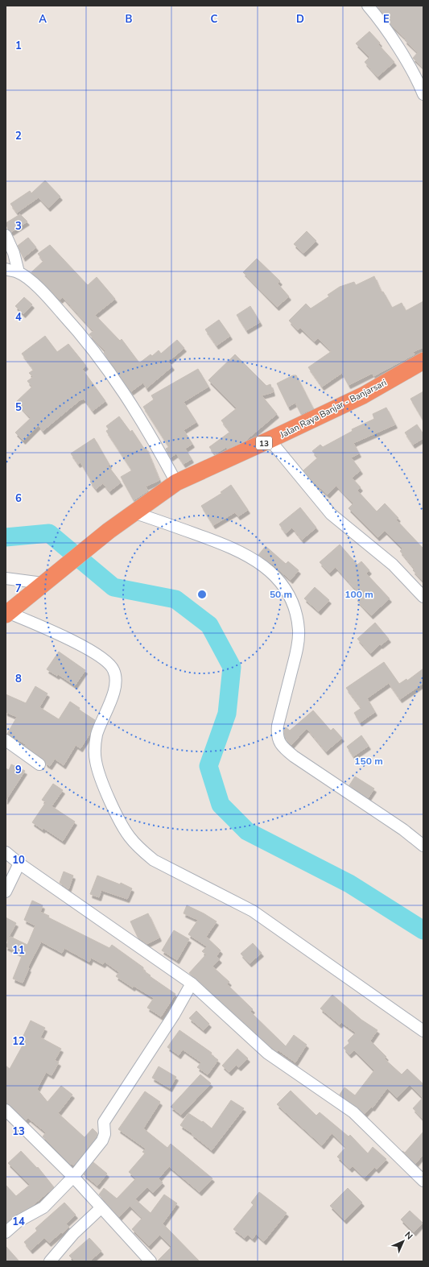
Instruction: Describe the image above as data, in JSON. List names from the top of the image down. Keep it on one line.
{"streets":{"highway":["Jalan Raya Banjar - Banjarsari","13"]},"crossings":[["Jalan Raya Banjar - Banjarsari","13"]],"north":"top right","grid":{"columns":["A","B","C","D","E"],"rows":["1","2","3","4","5","6","7","8","9","10","11","12","13","14"]},"rings":["50 m","100 m","150 m"]}
